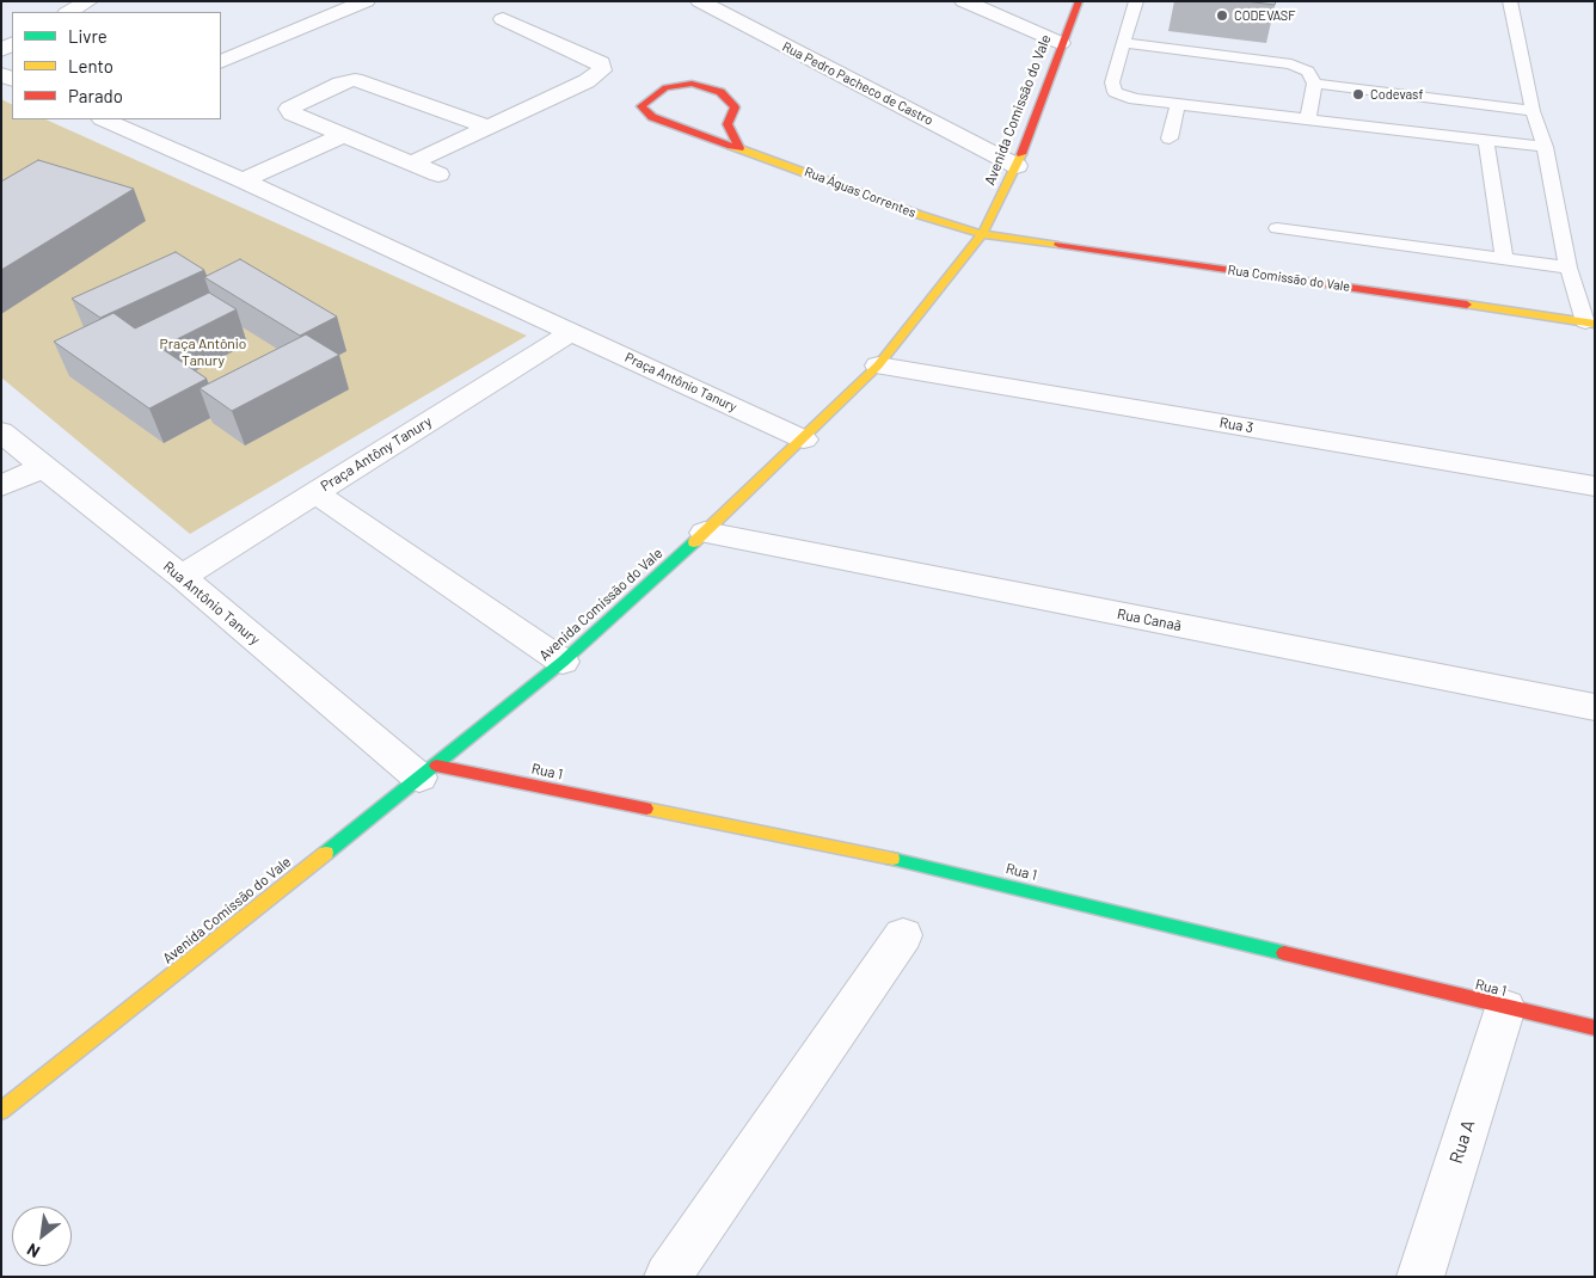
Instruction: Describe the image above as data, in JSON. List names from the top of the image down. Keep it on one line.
{"streets":{"street":["Rua Pedro Pacheco de Castro","Avenida Comissão do Vale","Rua Águas Correntes","Rua Comissão do Vale","Praça Antônio Tanury","Rua 3","Praça Antôny Tanury","Rua Antônio Tanury","Rua Canaã","Rua 1","Rua A"]},"crossings":[["Rua Pedro Pacheco de Castro","Avenida Comissão do Vale"],["Avenida Comissão do Vale","Rua Águas Correntes"],["Avenida Comissão do Vale","Rua Comissão do Vale"],["Avenida Comissão do Vale","Praça Antônio Tanury"],["Avenida Comissão do Vale","Rua 3"],["Avenida Comissão do Vale","Rua Antônio Tanury"],["Avenida Comissão do Vale","Rua Canaã"],["Avenida Comissão do Vale","Rua 1"],["Rua Águas Correntes","Rua Comissão do Vale"],["Praça Antônio Tanury","Praça Antôny Tanury"],["Praça Antôny Tanury","Rua Antônio Tanury"],["Rua Antônio Tanury","Rua 1"],["Rua 1","Rua A"]],"parks":["Praça Antônio Tanury"],"places":["CODEVASF","Codevasf"],"legend":["Livre","Lento","Parado"],"north":"bottom left"}
